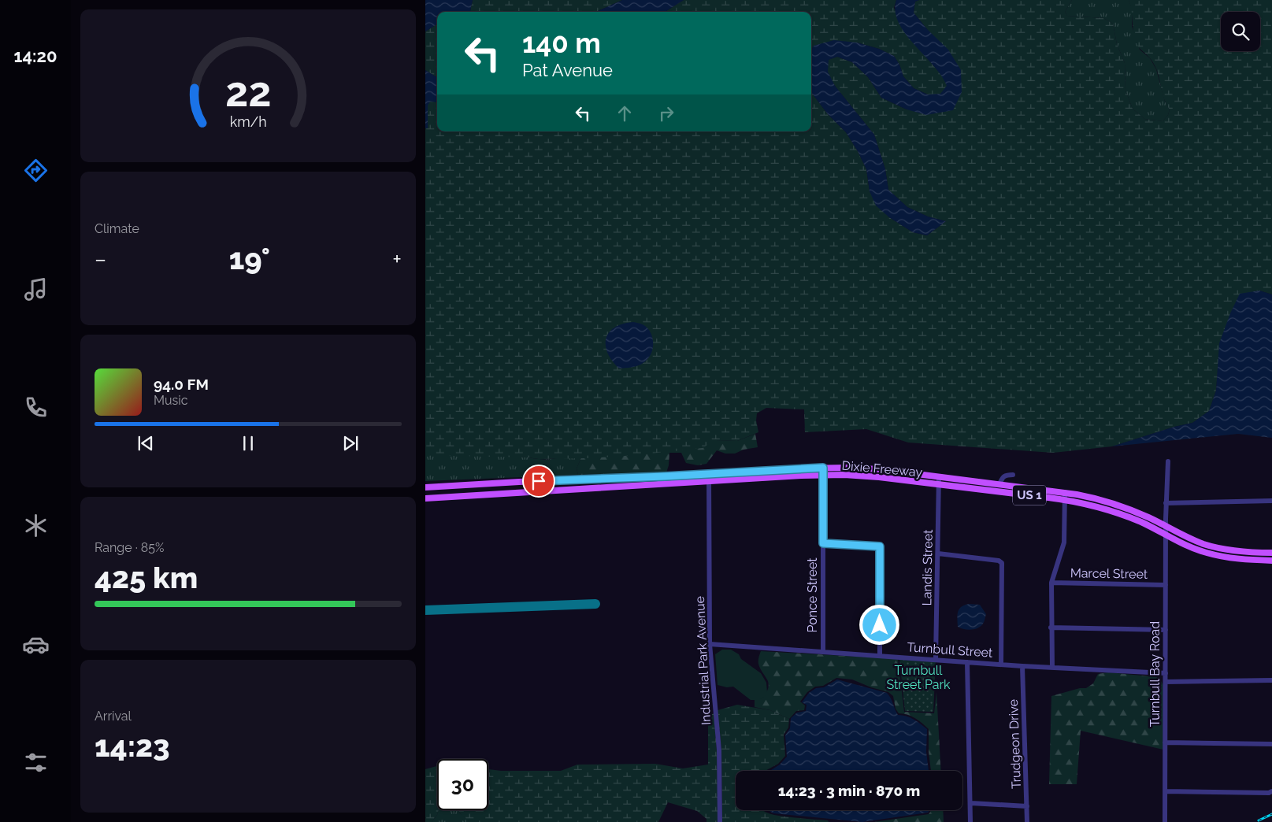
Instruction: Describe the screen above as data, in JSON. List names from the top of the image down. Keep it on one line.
{"streets":{"main road":["Dixie Freeway","US 1"],"street":["Landis Street","Marcel Street","Ponce Street","Turnbull Street","Industrial Park Avenue","Turnbull Bay Road","Trudgeon Drive"]},"crossings":[["Dixie Freeway","US 1"],["Dixie Freeway","Landis Street"],["Dixie Freeway","Ponce Street"],["Dixie Freeway","Industrial Park Avenue"],["Dixie Freeway","Turnbull Bay Road"],["US 1","Turnbull Bay Road"],["Landis Street","Turnbull Street"],["Marcel Street","Turnbull Bay Road"],["Ponce Street","Turnbull Street"],["Turnbull Street","Industrial Park Avenue"],["Turnbull Street","Turnbull Bay Road"],["Turnbull Street","Trudgeon Drive"]],"parks":["Turnbull Street Park"],"page":{"tabs":"14:20","turn":["140 m","Pat Avenue"],"tile":["Climate",["Range · 85%","425 km"],["Arrival","14:23"]],"heat":["−","19°","+"],"song":["94.0 FM","Music"],"limit":"30","trip":"14:23 · 3 min · 870 m","gauge":["22","km/h"]}}
